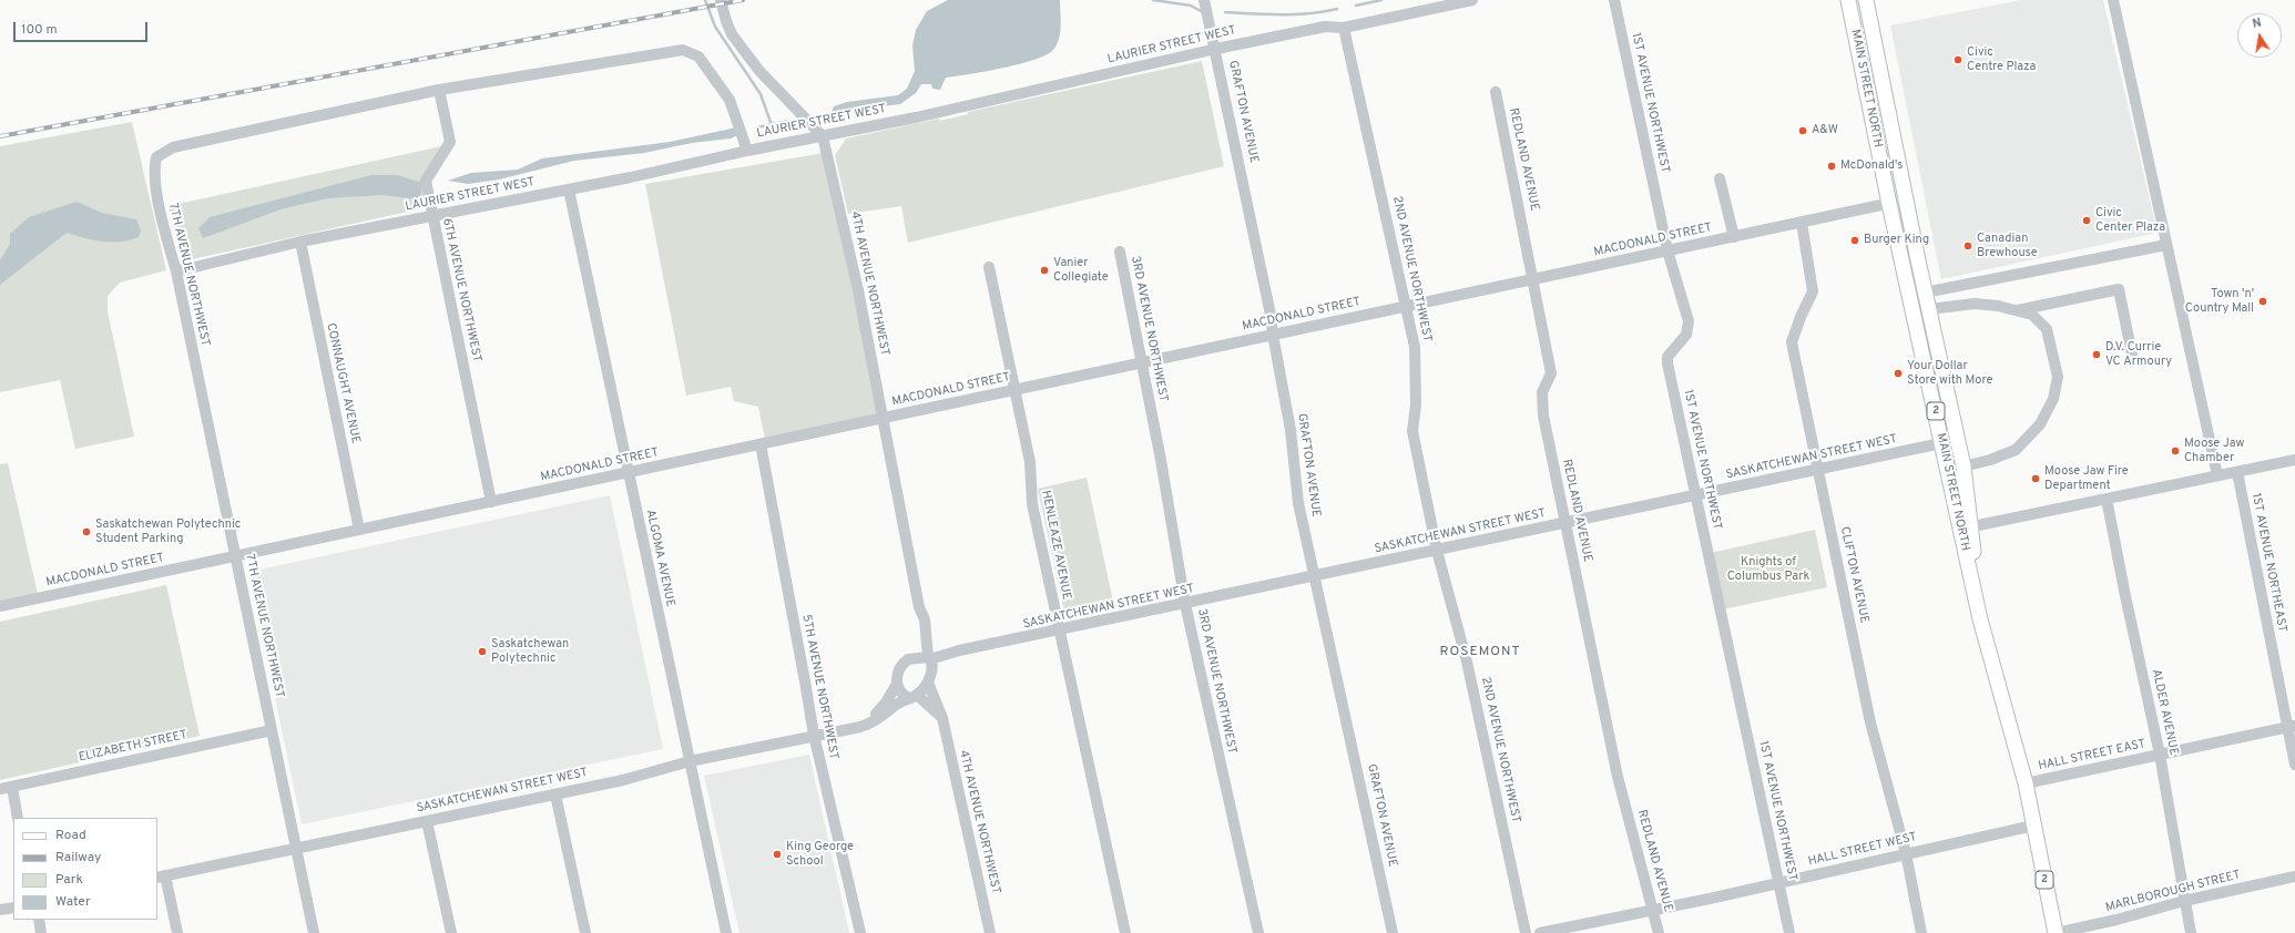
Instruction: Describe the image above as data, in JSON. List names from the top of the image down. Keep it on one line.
{"streets":{"main road":["MAIN STREET NORTH","2"],"street":["LAURIER STREET WEST","1ST AVENUE NORTHWEST","GRAFTON AVENUE","REDLAND AVENUE","MACDONALD STREET","2ND AVENUE NORTHWEST","7TH AVENUE NORTHWEST","4TH AVENUE NORTHWEST","6TH AVENUE NORTHWEST","3RD AVENUE NORTHWEST","CONNAUGHT AVENUE","SASKATCHEWAN STREET WEST","HENLEAZE AVENUE","ALGOMA AVENUE","1ST AVENUE NORTHEAST","CLIFTON AVENUE","5TH AVENUE NORTHWEST","ALDER AVENUE","ELIZABETH STREET","HALL STREET EAST","HALL STREET WEST","MARLBOROUGH STREET"]},"crossings":[["LAURIER STREET WEST","GRAFTON AVENUE"],["LAURIER STREET WEST","2ND AVENUE NORTHWEST"],["LAURIER STREET WEST","7TH AVENUE NORTHWEST"],["LAURIER STREET WEST","4TH AVENUE NORTHWEST"],["LAURIER STREET WEST","6TH AVENUE NORTHWEST"],["LAURIER STREET WEST","CONNAUGHT AVENUE"],["LAURIER STREET WEST","ALGOMA AVENUE"],["MAIN STREET NORTH","MACDONALD STREET"],["MAIN STREET NORTH","SASKATCHEWAN STREET WEST"],["MAIN STREET NORTH","HALL STREET EAST"],["MAIN STREET NORTH","HALL STREET WEST"],["MAIN STREET NORTH","MARLBOROUGH STREET"],["1ST AVENUE NORTHWEST","MACDONALD STREET"],["1ST AVENUE NORTHWEST","SASKATCHEWAN STREET WEST"],["1ST AVENUE NORTHWEST","HALL STREET WEST"],["GRAFTON AVENUE","MACDONALD STREET"],["GRAFTON AVENUE","SASKATCHEWAN STREET WEST"],["REDLAND AVENUE","MACDONALD STREET"],["REDLAND AVENUE","SASKATCHEWAN STREET WEST"],["REDLAND AVENUE","HALL STREET WEST"],["MACDONALD STREET","2ND AVENUE NORTHWEST"],["MACDONALD STREET","7TH AVENUE NORTHWEST"],["MACDONALD STREET","4TH AVENUE NORTHWEST"],["MACDONALD STREET","6TH AVENUE NORTHWEST"],["MACDONALD STREET","3RD AVENUE NORTHWEST"],["MACDONALD STREET","CONNAUGHT AVENUE"],["MACDONALD STREET","HENLEAZE AVENUE"],["MACDONALD STREET","ALGOMA AVENUE"],["MACDONALD STREET","CLIFTON AVENUE"],["MACDONALD STREET","5TH AVENUE NORTHWEST"],["2ND AVENUE NORTHWEST","SASKATCHEWAN STREET WEST"],["7TH AVENUE NORTHWEST","6TH AVENUE NORTHWEST"],["7TH AVENUE NORTHWEST","SASKATCHEWAN STREET WEST"],["7TH AVENUE NORTHWEST","ELIZABETH STREET"],["4TH AVENUE NORTHWEST","SASKATCHEWAN STREET WEST"],["3RD AVENUE NORTHWEST","SASKATCHEWAN STREET WEST"],["SASKATCHEWAN STREET WEST","HENLEAZE AVENUE"],["SASKATCHEWAN STREET WEST","ALGOMA AVENUE"],["SASKATCHEWAN STREET WEST","CLIFTON AVENUE"],["SASKATCHEWAN STREET WEST","5TH AVENUE NORTHWEST"],["1ST AVENUE NORTHEAST","HALL STREET EAST"],["CLIFTON AVENUE","HALL STREET WEST"],["ALDER AVENUE","HALL STREET EAST"],["ALDER AVENUE","MARLBOROUGH STREET"]],"districts":["ROSEMONT"],"parks":["Knights of Columbus Park"],"places":["Civic Centre Plaza","A&W","McDonald's","Civic Center Plaza","Burger King","Canadian Brewhouse","Vanier Collegiate","Town 'n' Country Mall","D.V. Currie VC Armoury","Your Dollar Store with More","Moose Jaw Chamber","Moose Jaw Fire Department","Saskatchewan Polytechnic Student Parking","Saskatchewan Polytechnic","King George School"],"legend":["Road","Railway","Park","Water"],"scale_bar":"100 m","north":"top"}
